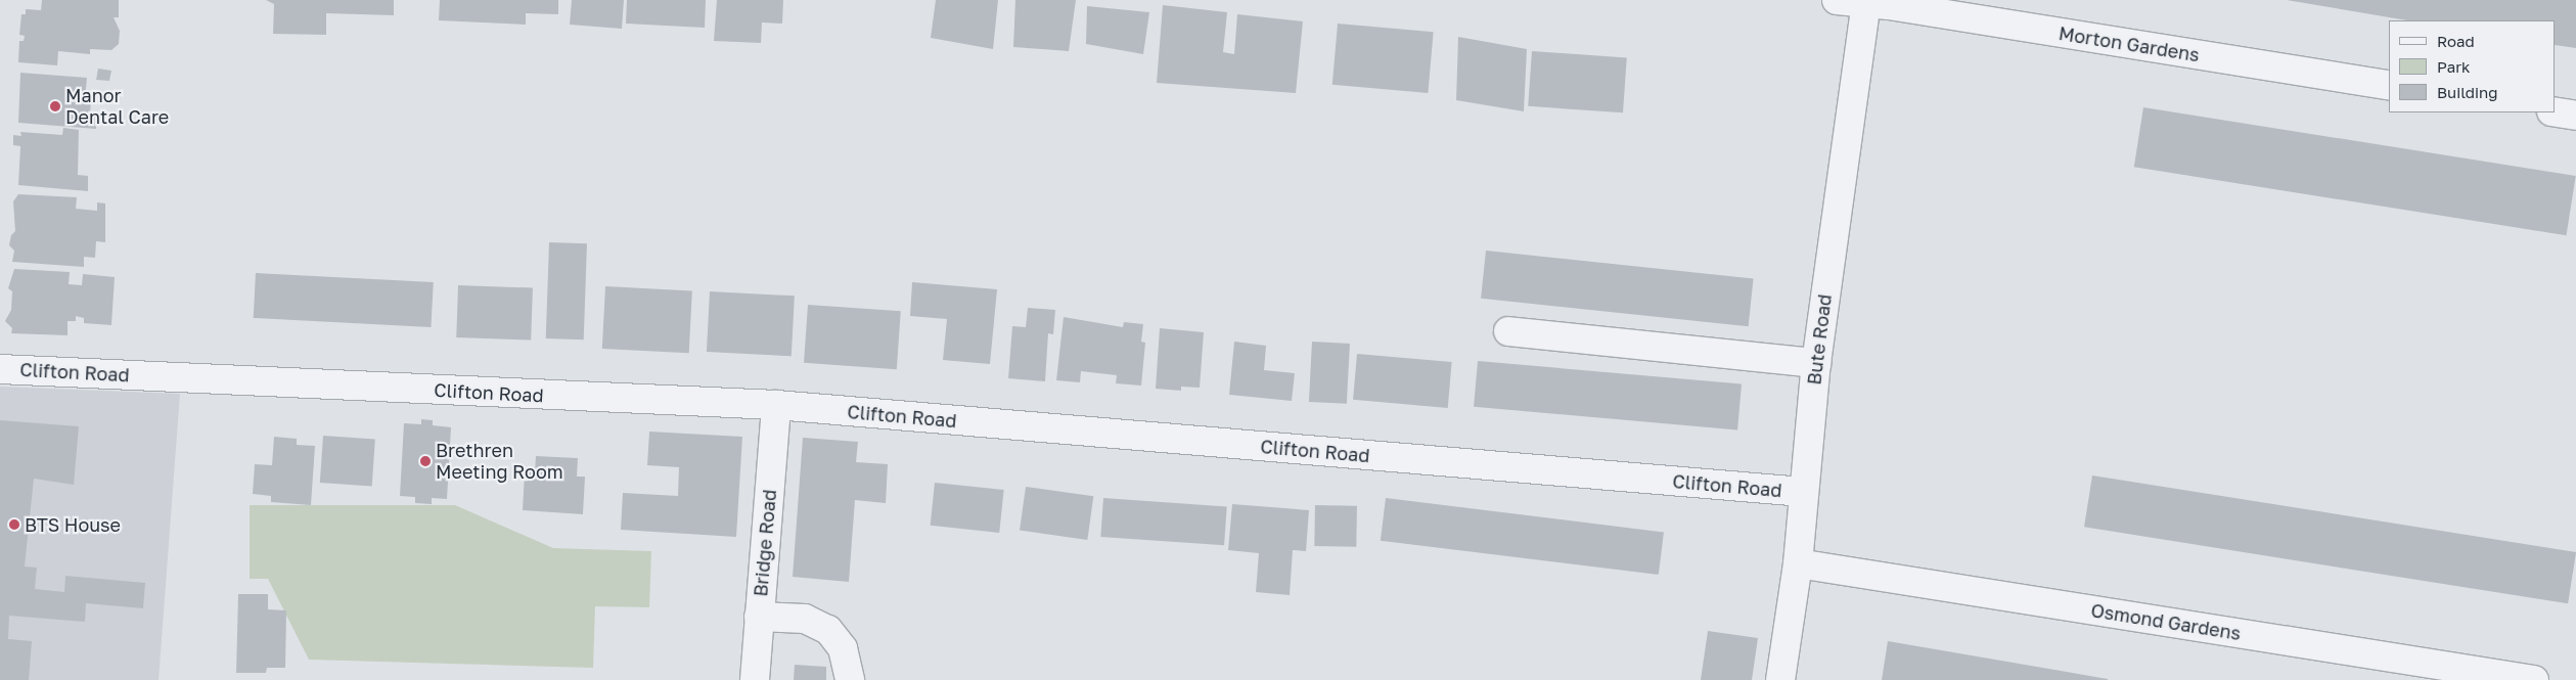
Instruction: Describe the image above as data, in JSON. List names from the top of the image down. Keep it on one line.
{"streets":{"street":["Morton Gardens","Bute Road","Clifton Road","Bridge Road","Osmond Gardens"]},"crossings":[["Morton Gardens","Bute Road"],["Bute Road","Clifton Road"],["Bute Road","Osmond Gardens"],["Clifton Road","Bridge Road"]],"places":["Manor Dental Care","Brethren Meeting Room","BTS House"],"legend":["Road","Park","Building"]}
